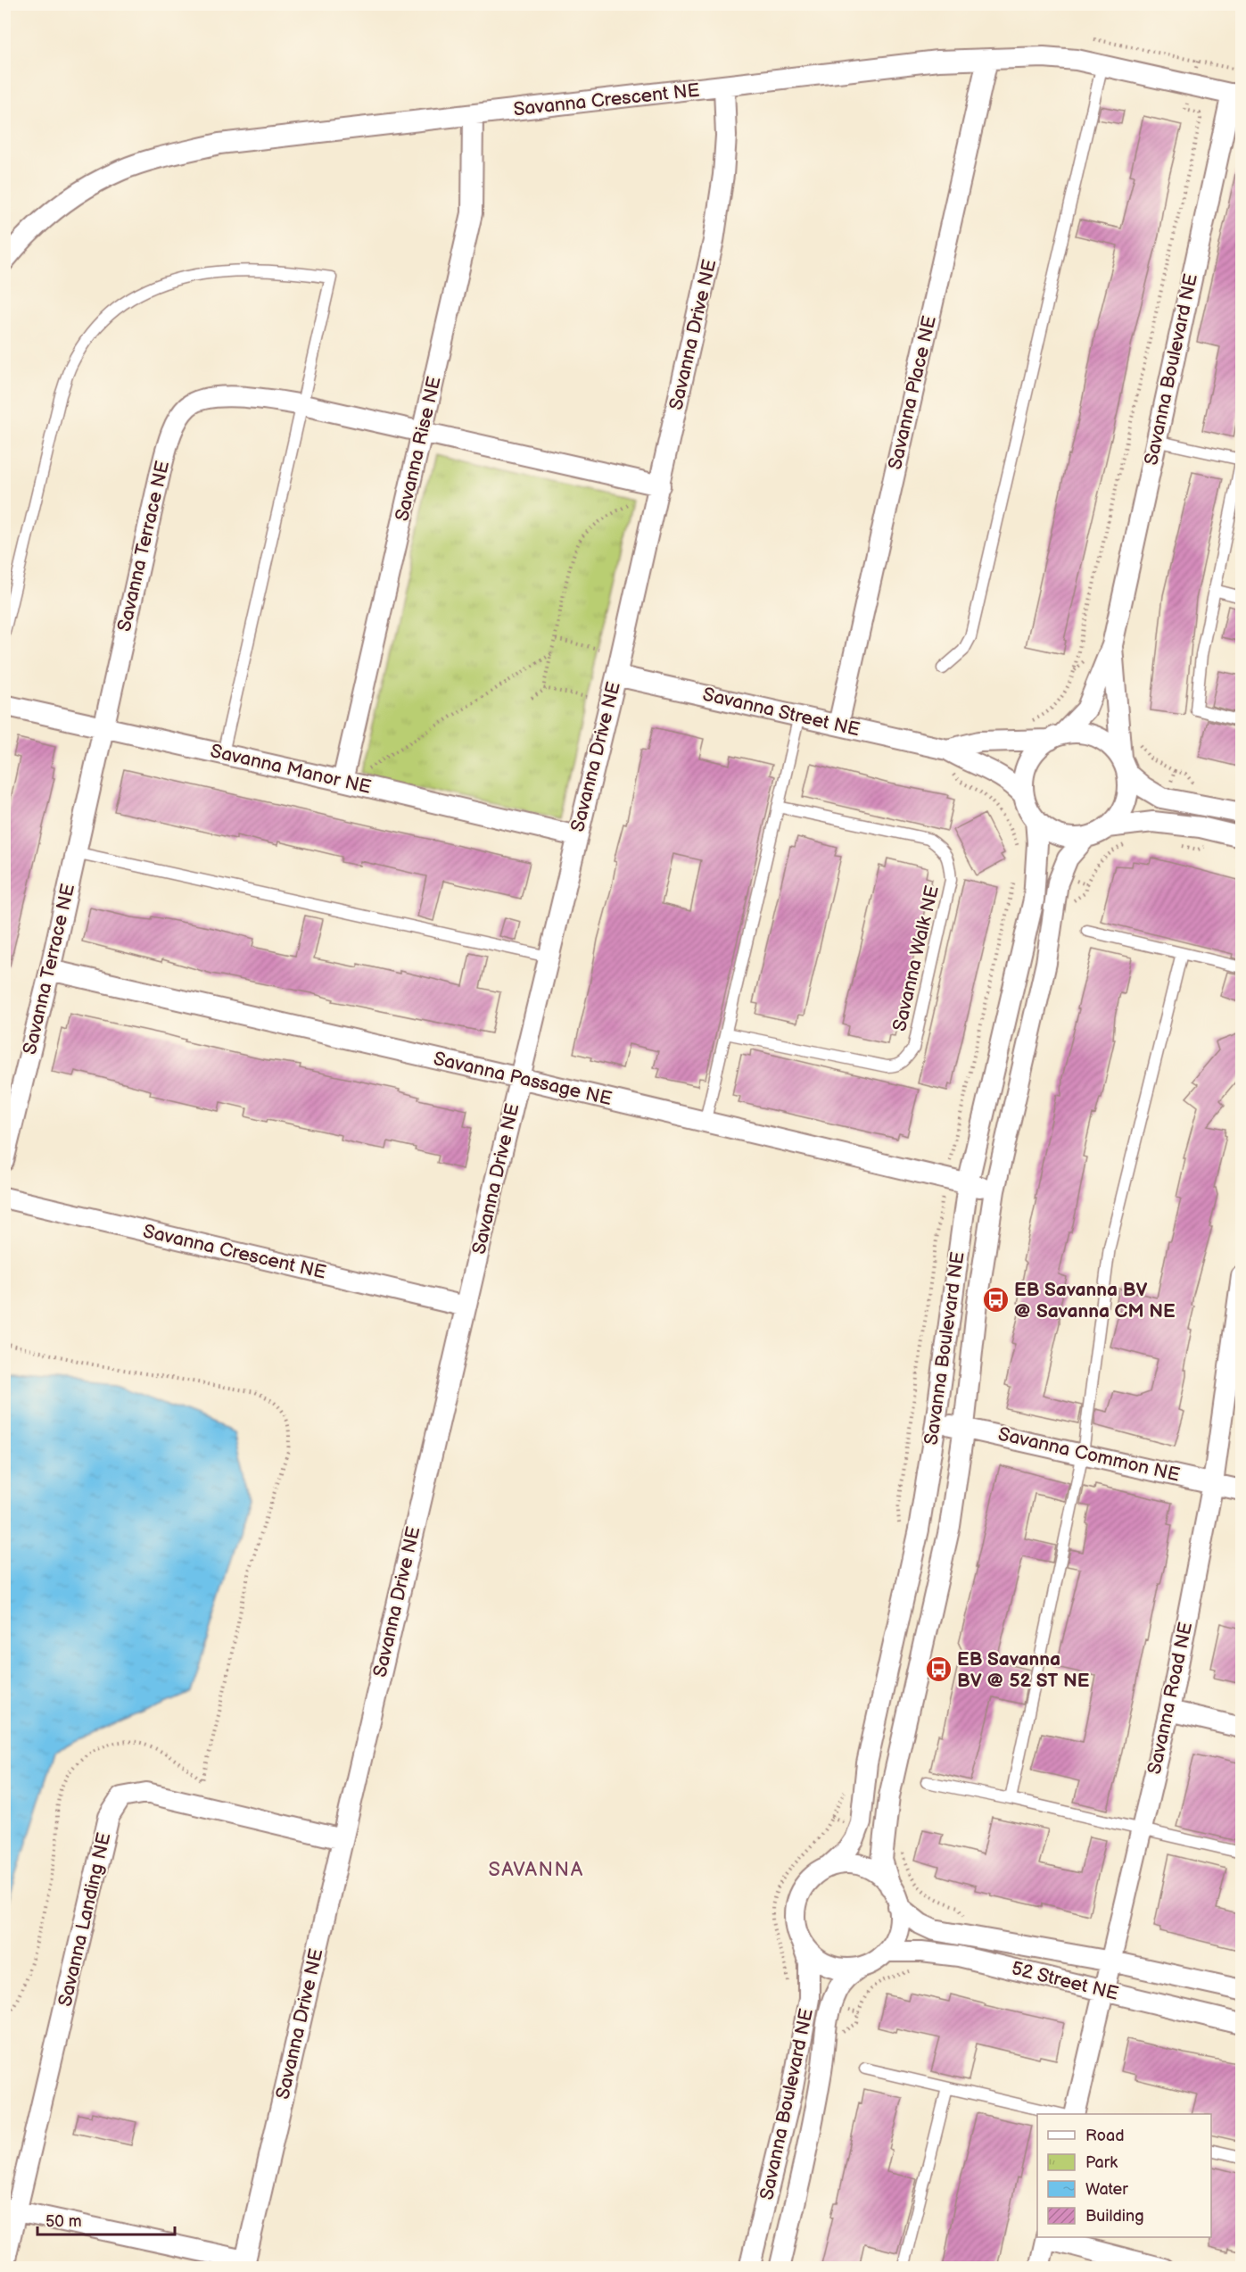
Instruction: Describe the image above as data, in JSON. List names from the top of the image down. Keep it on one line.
{"streets":{"street":["Savanna Crescent NE","Savanna Drive NE","Savanna Boulevard NE","Savanna Place NE","Savanna Rise NE","Savanna Terrace NE","Savanna Street NE","Savanna Manor NE","Savanna Passage NE","Savanna Common NE","Savanna Road NE","Savanna Landing NE","52 Street NE"],"lane":["Savanna Walk NE"]},"crossings":[["Savanna Crescent NE","Savanna Drive NE"],["Savanna Crescent NE","Savanna Boulevard NE"],["Savanna Crescent NE","Savanna Place NE"],["Savanna Crescent NE","Savanna Rise NE"],["Savanna Drive NE","Savanna Terrace NE"],["Savanna Drive NE","Savanna Street NE"],["Savanna Drive NE","Savanna Manor NE"],["Savanna Drive NE","Savanna Passage NE"],["Savanna Drive NE","Savanna Landing NE"],["Savanna Boulevard NE","Savanna Street NE"],["Savanna Boulevard NE","Savanna Passage NE"],["Savanna Boulevard NE","Savanna Common NE"],["Savanna Boulevard NE","52 Street NE"],["Savanna Place NE","Savanna Street NE"],["Savanna Rise NE","Savanna Terrace NE"],["Savanna Rise NE","Savanna Manor NE"],["Savanna Terrace NE","Savanna Manor NE"],["Savanna Terrace NE","Savanna Passage NE"],["Savanna Common NE","Savanna Road NE"],["Savanna Road NE","52 Street NE"]],"districts":["SAVANNA"],"places":{"bus stop":["EB Savanna BV @ Savanna CM NE","EB Savanna BV @ 52 ST NE"]},"legend":["Road","Park","Water","Building"],"scale_bar":"50 m"}
